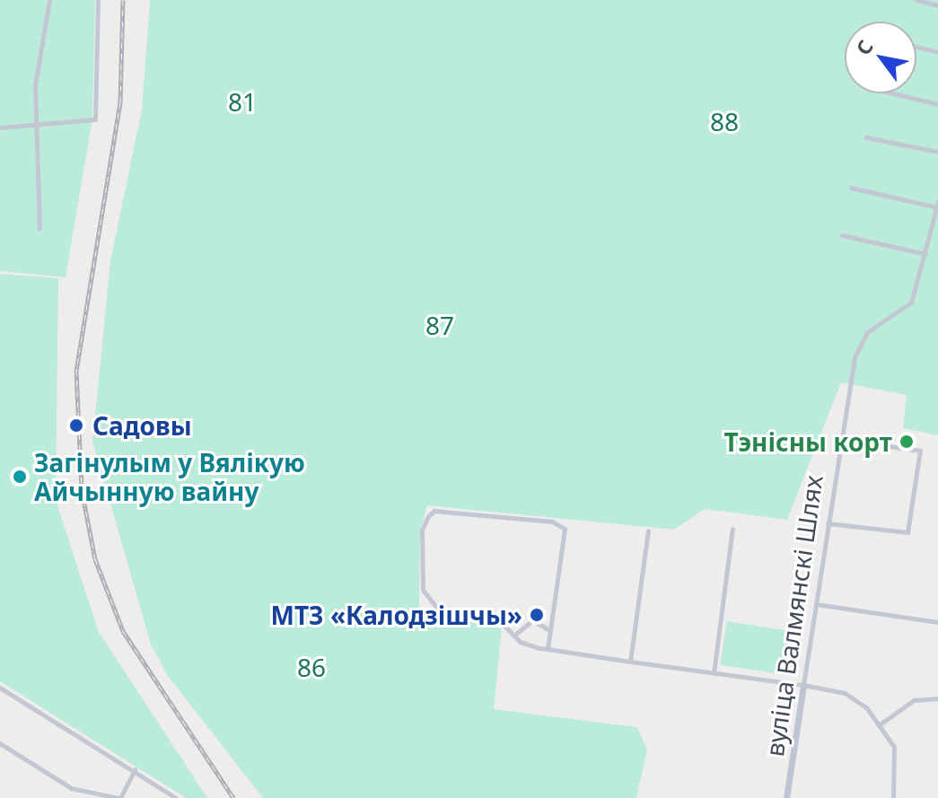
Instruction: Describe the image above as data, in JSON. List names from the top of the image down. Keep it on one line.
{"streets":{"street":["вуліца Валмянскі Шлях"]},"parks":["81","88","87","86"],"places":["Садовы","Тэнісны корт","Загінулым у Вялікую Айчынную вайну","МТЗ «Калодзішчы»"],"north":"top left"}
